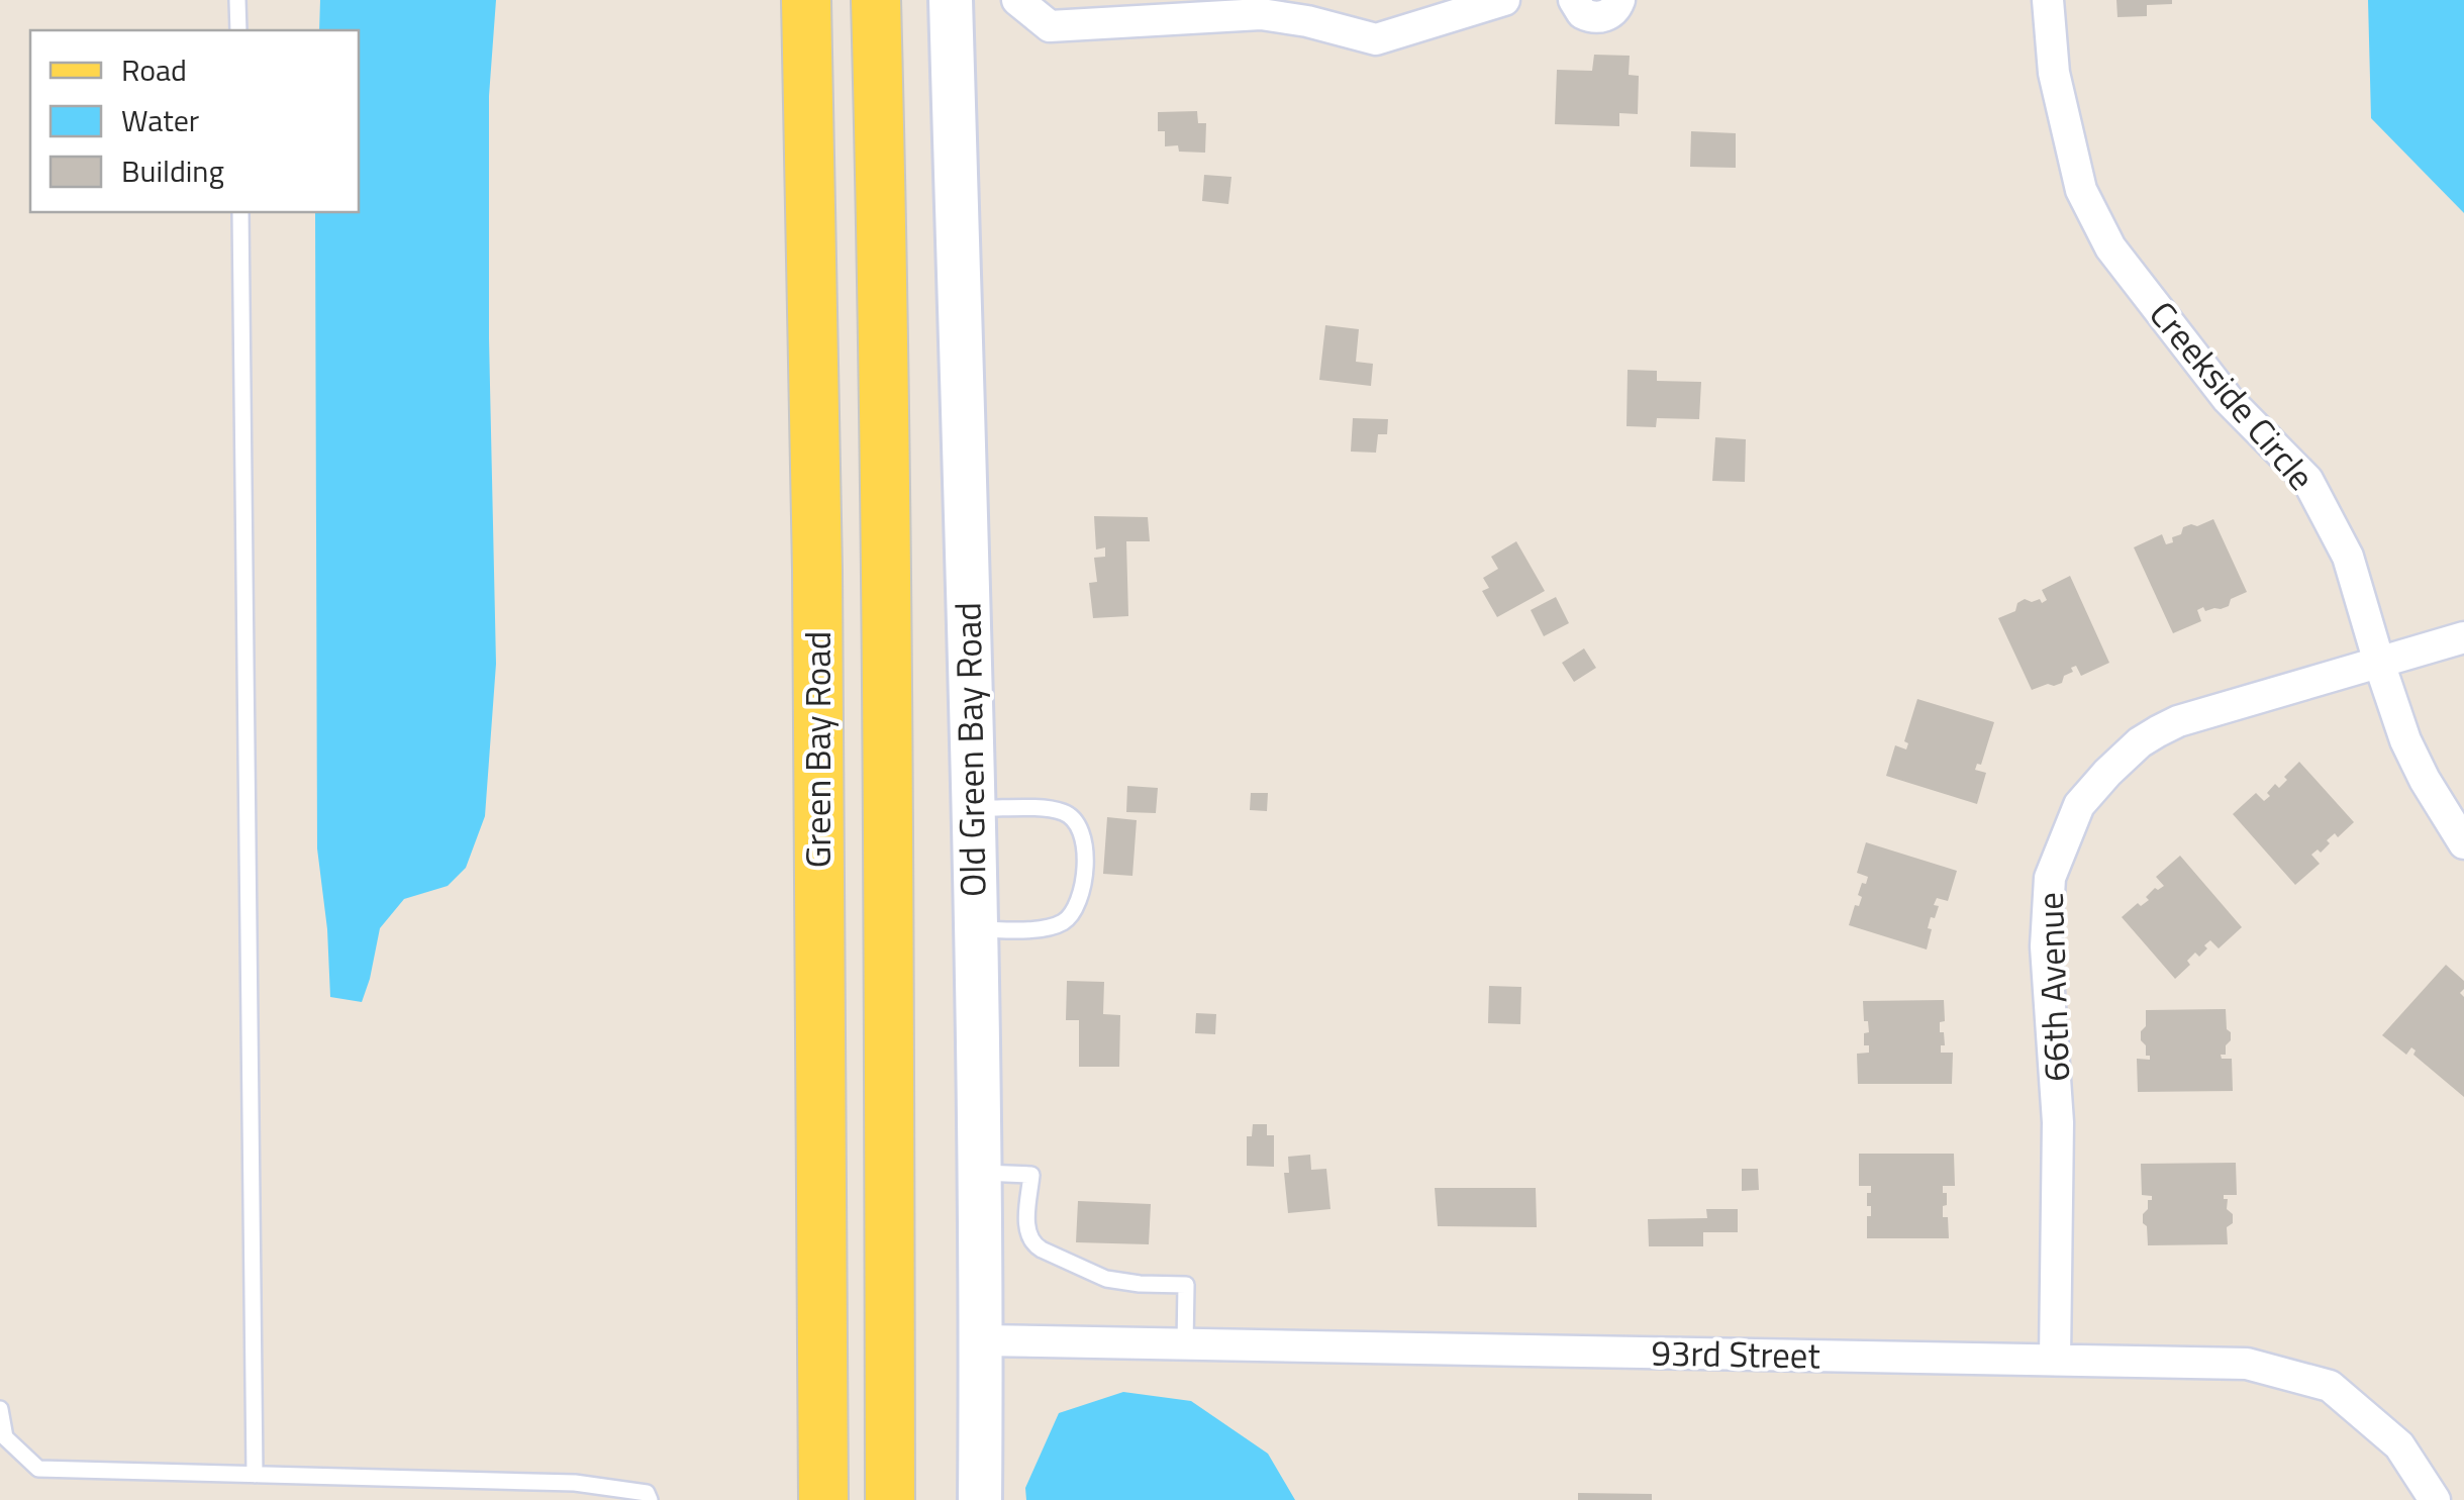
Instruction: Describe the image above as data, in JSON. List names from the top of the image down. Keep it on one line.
{"streets":{"main road":["Green Bay Road"],"street":["Creekside Circle","Old Green Bay Road","66th Avenue","93rd Street"]},"crossings":[["Creekside Circle","66th Avenue"],["Old Green Bay Road","93rd Street"],["66th Avenue","93rd Street"]],"legend":["Road","Water","Building"]}
